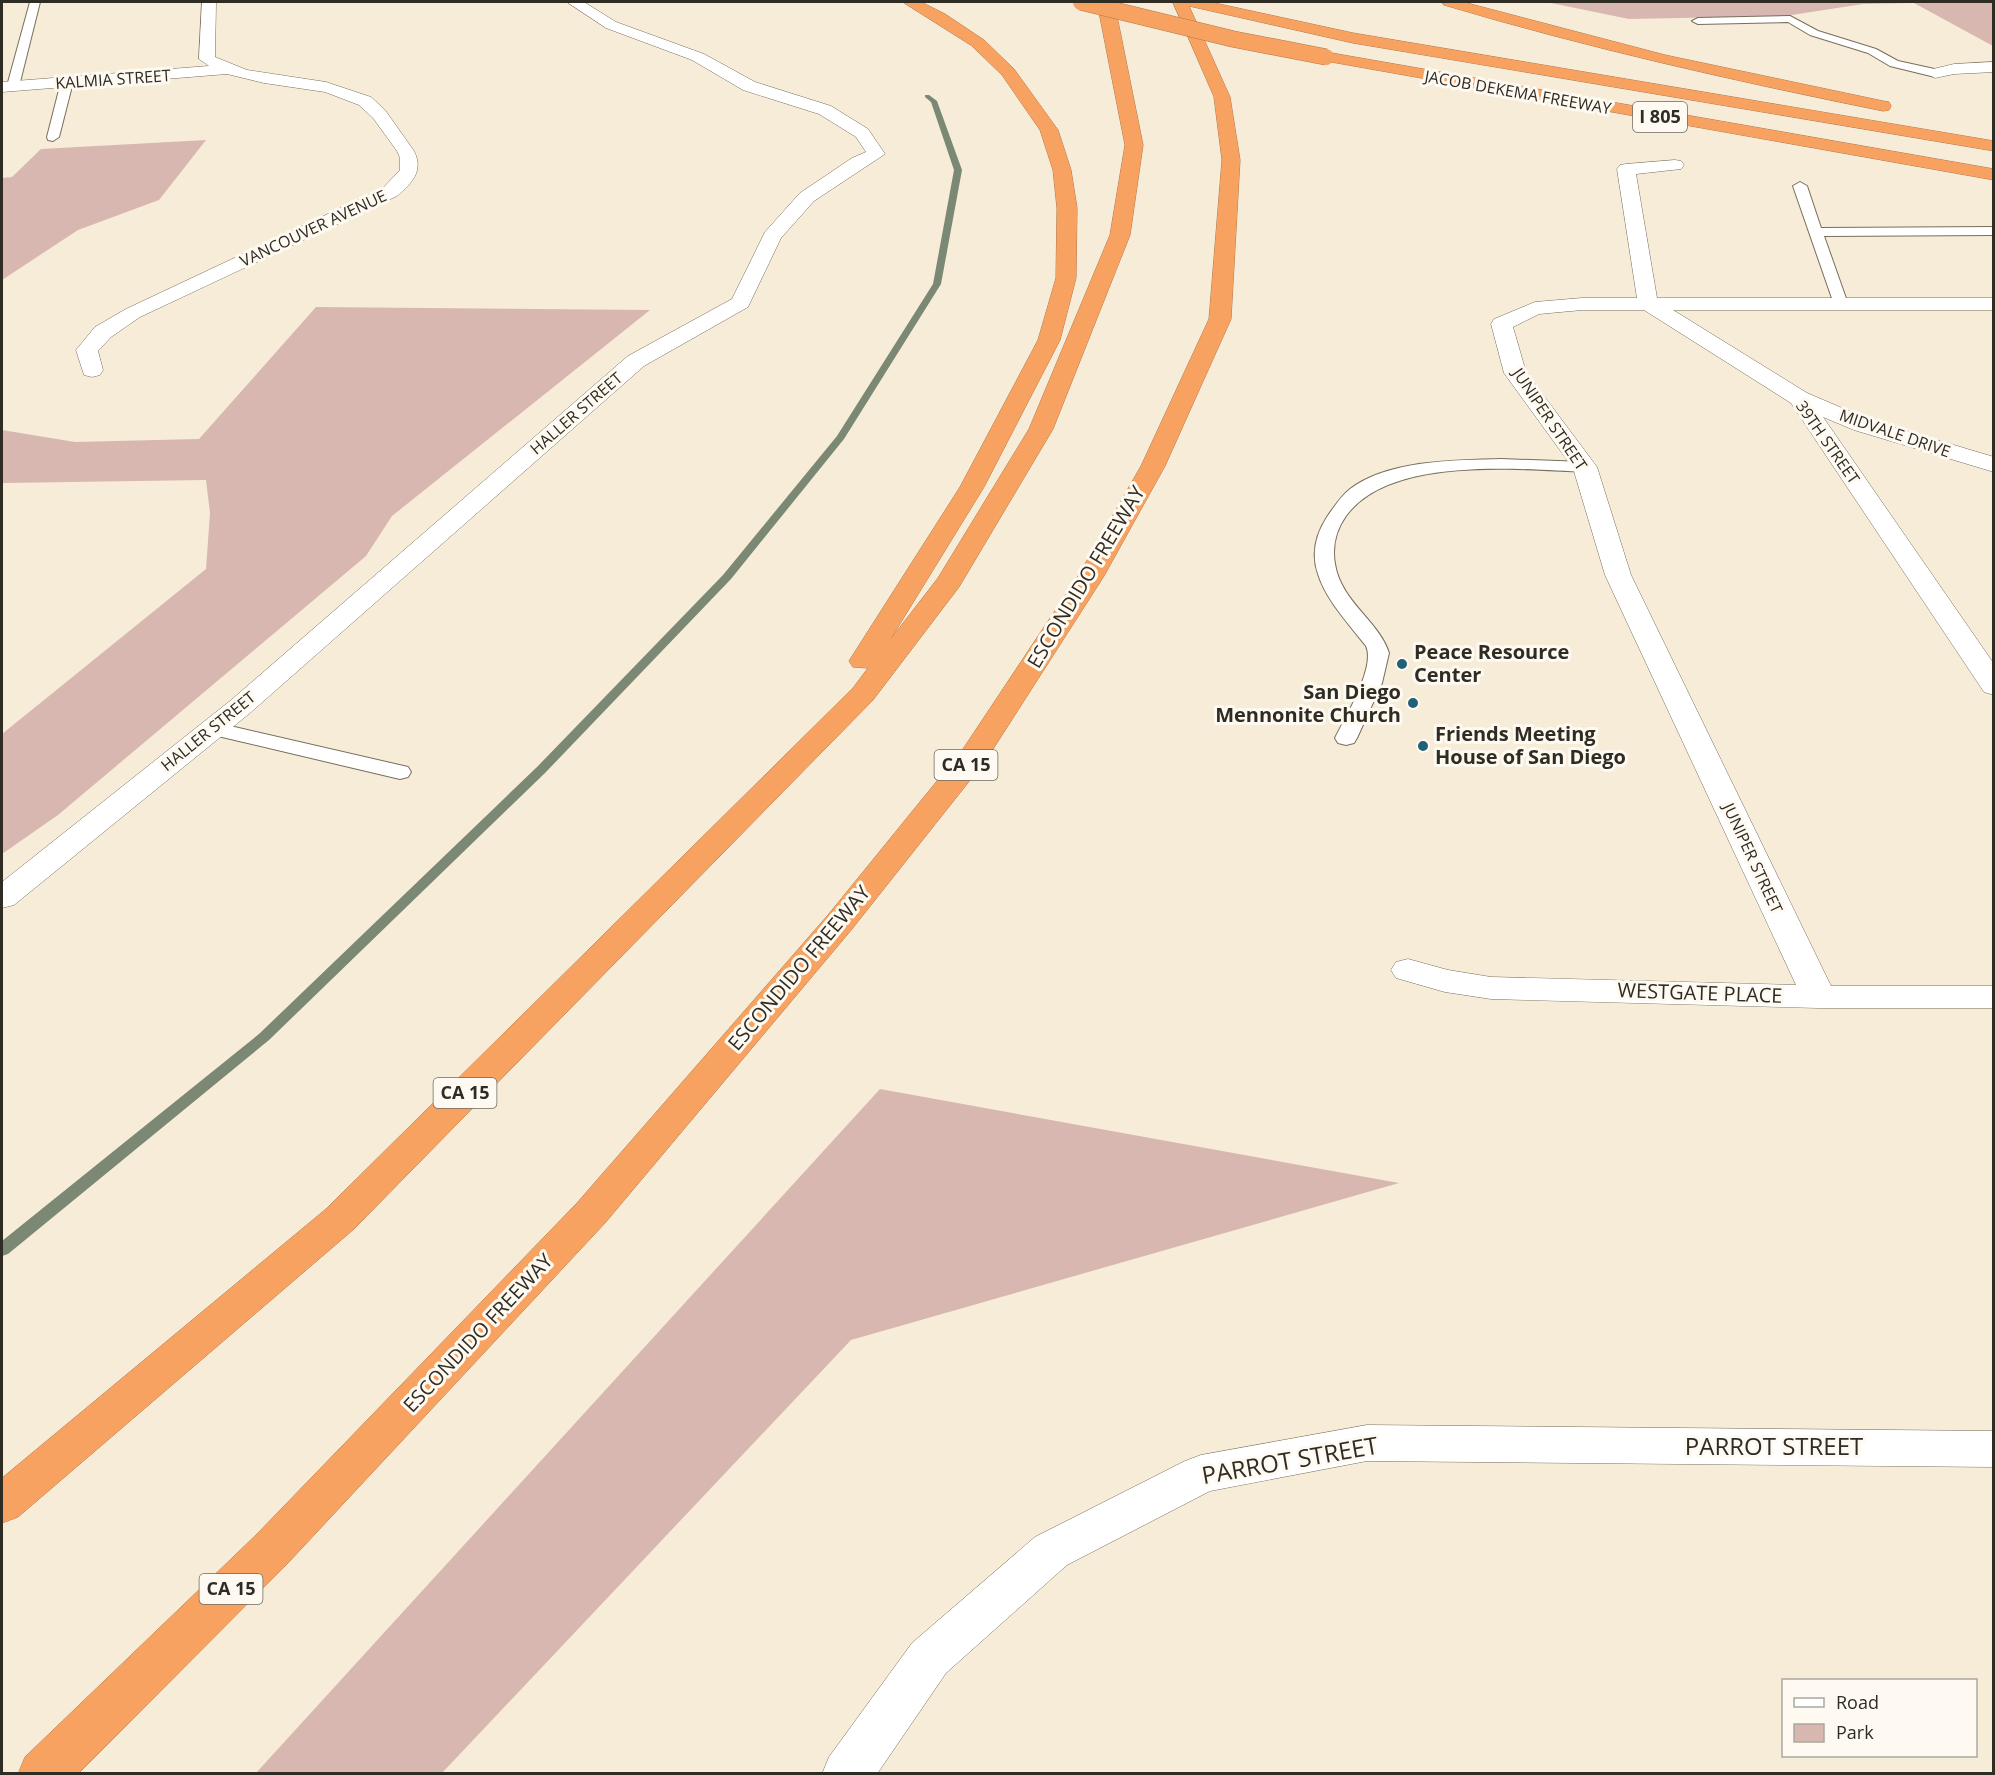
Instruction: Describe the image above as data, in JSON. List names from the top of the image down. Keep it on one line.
{"streets":{"highway":["JACOB DEKEMA FREEWAY","I 805","ESCONDIDO FREEWAY","CA 15"],"street":["KALMIA STREET","VANCOUVER AVENUE","HALLER STREET","JUNIPER STREET","MIDVALE DRIVE","39TH STREET","WESTGATE PLACE","PARROT STREET"]},"crossings":[["KALMIA STREET","VANCOUVER AVENUE"],["JUNIPER STREET","39TH STREET"],["JUNIPER STREET","WESTGATE PLACE"],["MIDVALE DRIVE","39TH STREET"]],"places":["Peace Resource Center","San Diego Mennonite Church","Friends Meeting House of San Diego"],"legend":["Road","Park"]}
